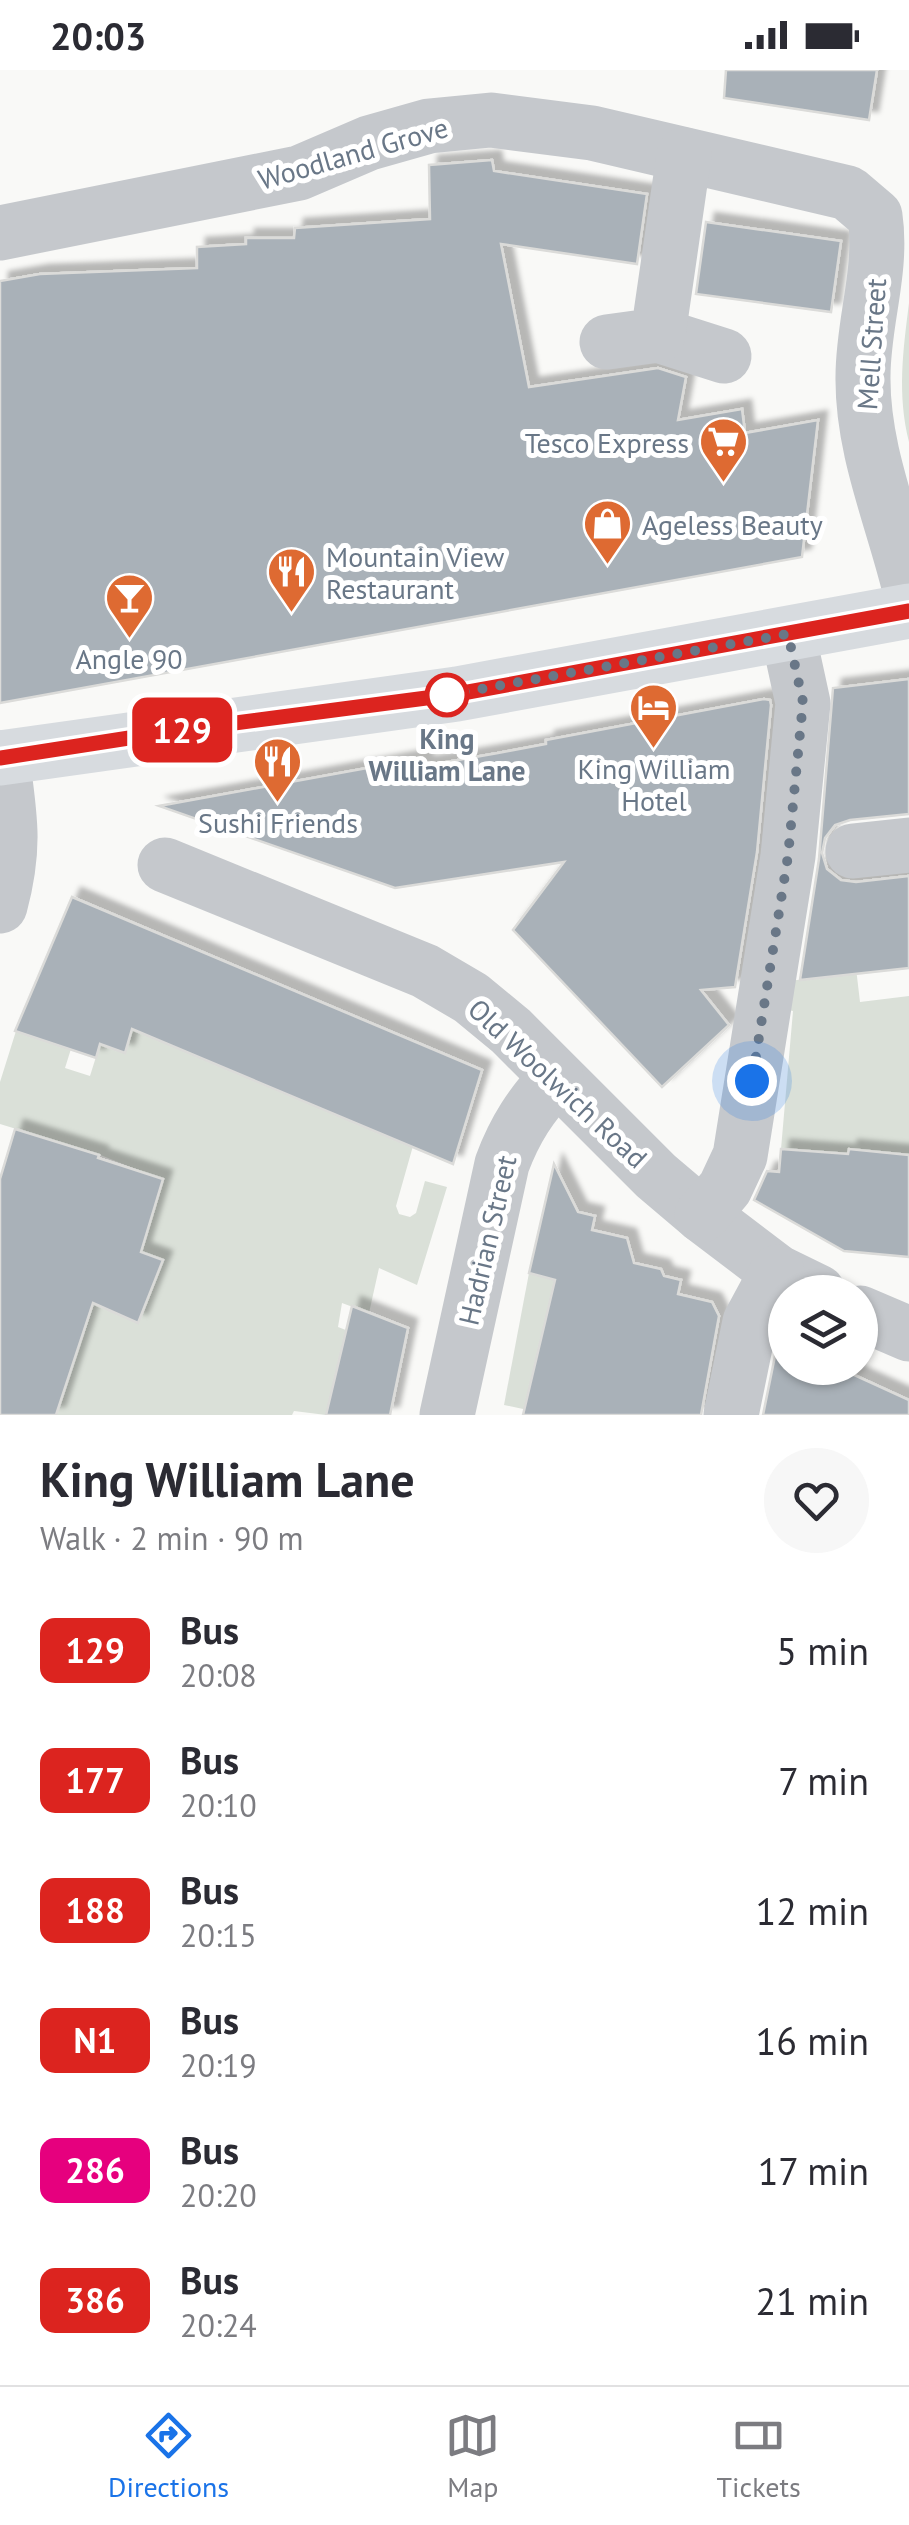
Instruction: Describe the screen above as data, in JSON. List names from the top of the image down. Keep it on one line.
{"streets":{"street":["Woodland Grove","Mell Street","Old Woolwich Road","Hadrian Street"]},"crossings":[["Woodland Grove","Mell Street"],["Old Woolwich Road","Hadrian Street"]],"places":{"supermarket":["Tesco Express"],"shop":["Ageless Beauty"],"restaurant":["Mountain View Restaurant","Sushi Friends"],"bar":["Angle 90"],"other":["King William Lane"],"hotel":["King William Hotel"]},"lines":["bus line 129"],"page":{"status":"20:03","on_map":"129","heading":["King William Lane","Walk · 2 min · 90 m"],"list":[{"mark":"129","name":"Bus","note":"20:08","value":"5 min"},{"mark":"177","name":"Bus","note":"20:10","value":"7 min"},{"mark":"188","name":"Bus","note":"20:15","value":"12 min"},{"mark":"N1","name":"Bus","note":"20:19","value":"16 min"},{"mark":"286","name":"Bus","note":"20:20","value":"17 min"},{"mark":"386","name":"Bus","note":"20:24","value":"21 min"}],"tabs":["Directions","Map","Tickets"]}}
